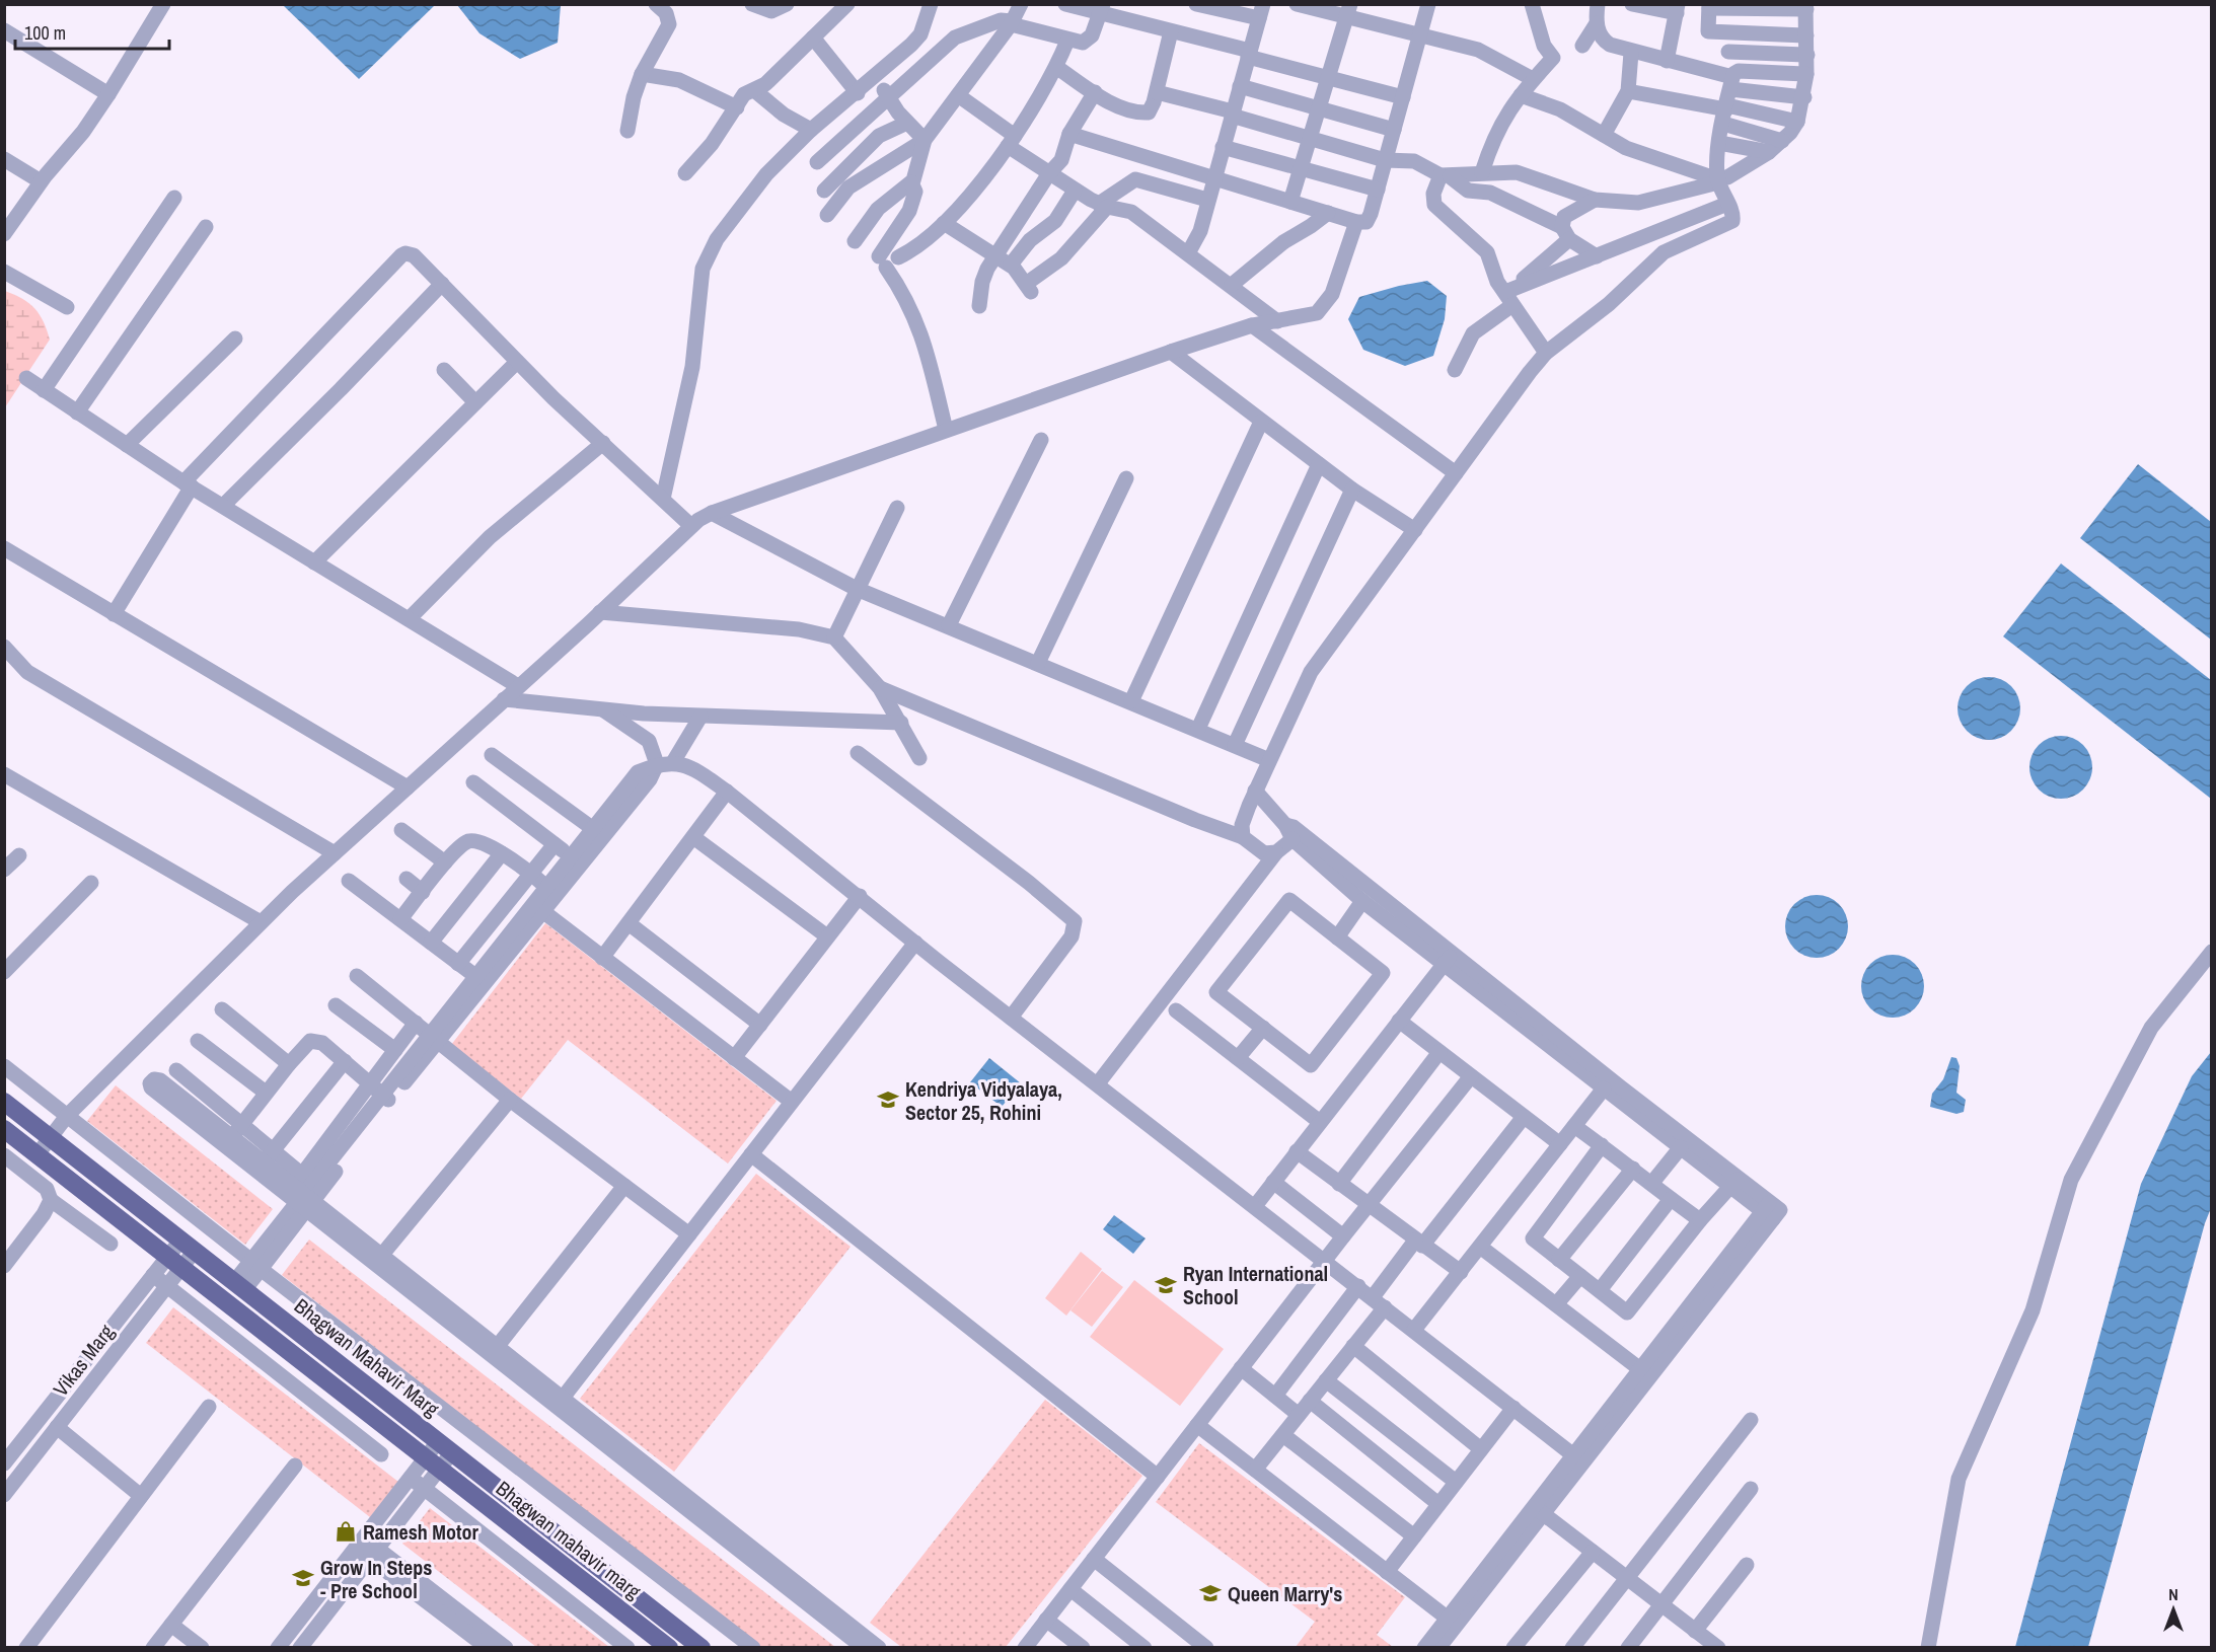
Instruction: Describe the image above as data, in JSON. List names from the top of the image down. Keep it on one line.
{"streets":{"main road":["Bhagwan Mahavir Marg","Bhagwan mahavir marg"],"street":["Vikas Marg"]},"crossings":[["Bhagwan Mahavir Marg","Vikas Marg"],["Vikas Marg","Bhagwan mahavir marg"]],"places":{"school or university":["Kendriya Vidyalaya, Sector 25, Rohini","Ryan International School","Grow In Steps - Pre School","Queen Marry's"],"shop":["Ramesh Motor"]},"scale_bar":"100 m","north":"top"}
